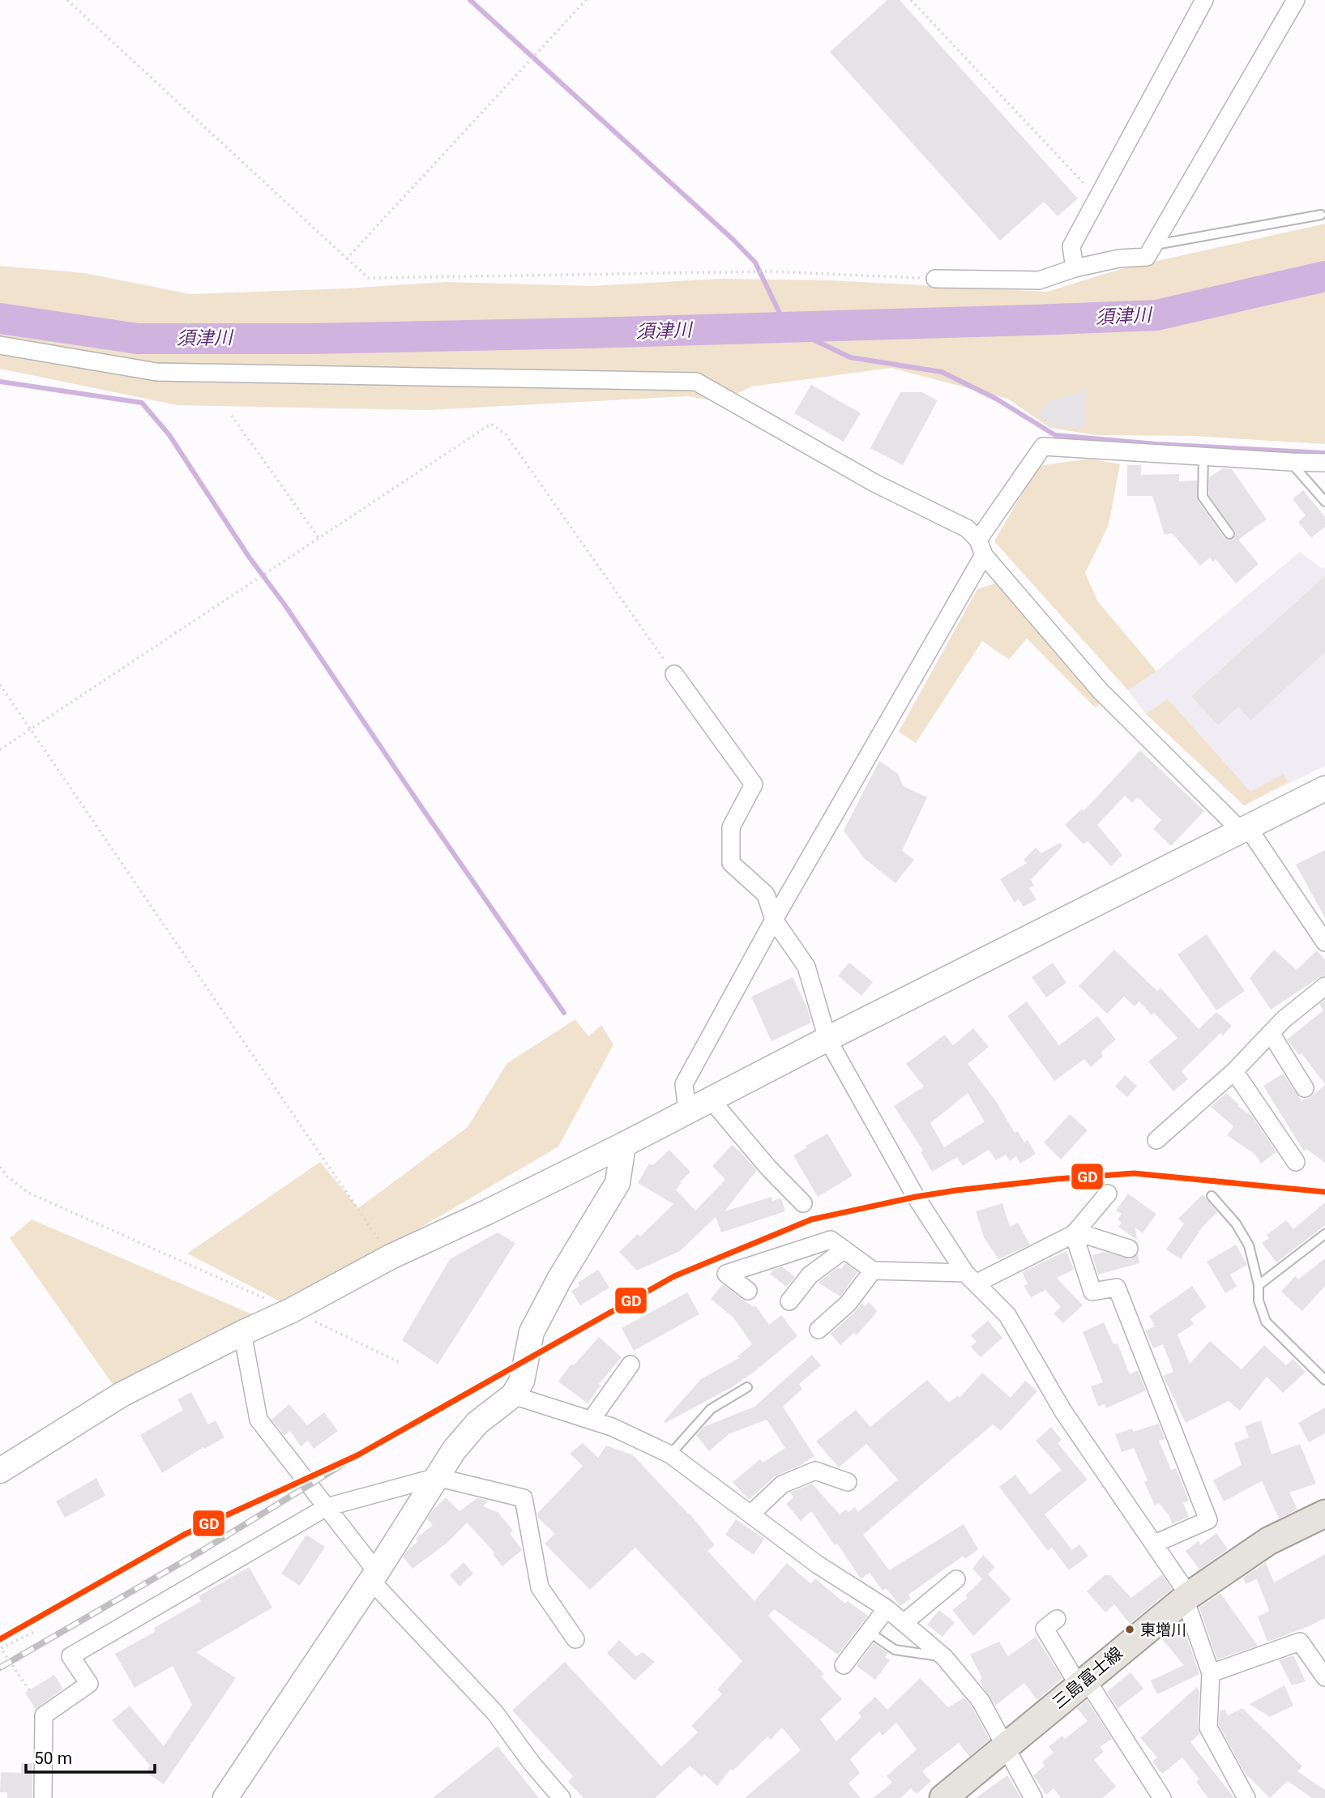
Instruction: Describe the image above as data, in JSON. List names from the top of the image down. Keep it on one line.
{"streets":{"main road":["三島富士線"]},"water":["須津川"],"places":["東増川"],"lines":["transit line GD"],"scale_bar":"50 m"}
